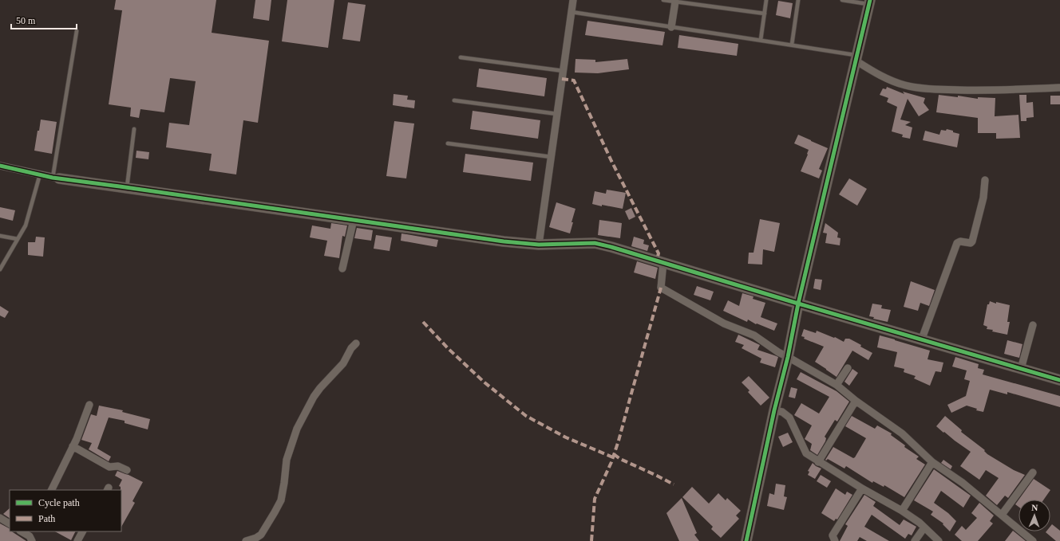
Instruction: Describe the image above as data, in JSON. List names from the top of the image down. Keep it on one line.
{"legend":["Cycle path","Path"],"scale_bar":"50 m","north":"top"}
